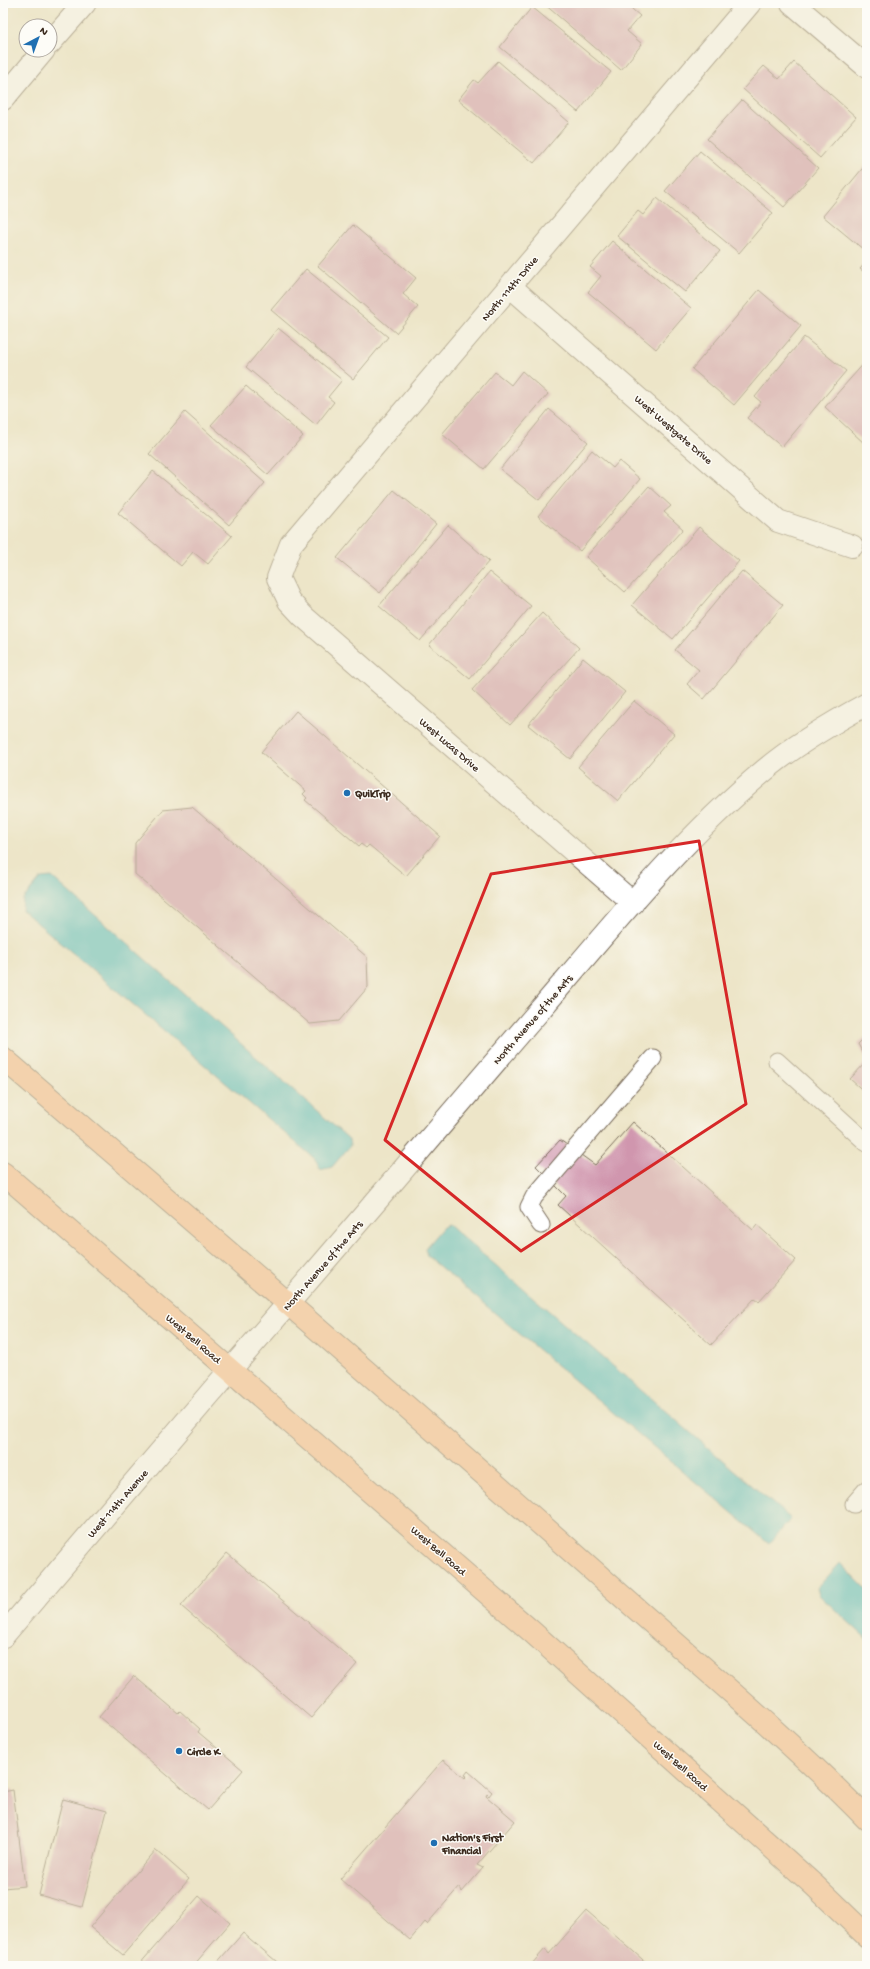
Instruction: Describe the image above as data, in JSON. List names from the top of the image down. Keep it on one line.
{"streets":{"main road":["West Bell Road"],"street":["North 114th Drive","West Westgate Drive","West Lucas Drive","North Avenue of the Arts","West 114th Avenue"]},"crossings":[["North 114th Drive","West Westgate Drive"],["North 114th Drive","West Lucas Drive"],["West Lucas Drive","North Avenue of the Arts"],["North Avenue of the Arts","West Bell Road"],["North Avenue of the Arts","West 114th Avenue"],["West Bell Road","West 114th Avenue"]],"places":["QuikTrip","Circle K","Nation's First Financial"],"north":"top right"}
